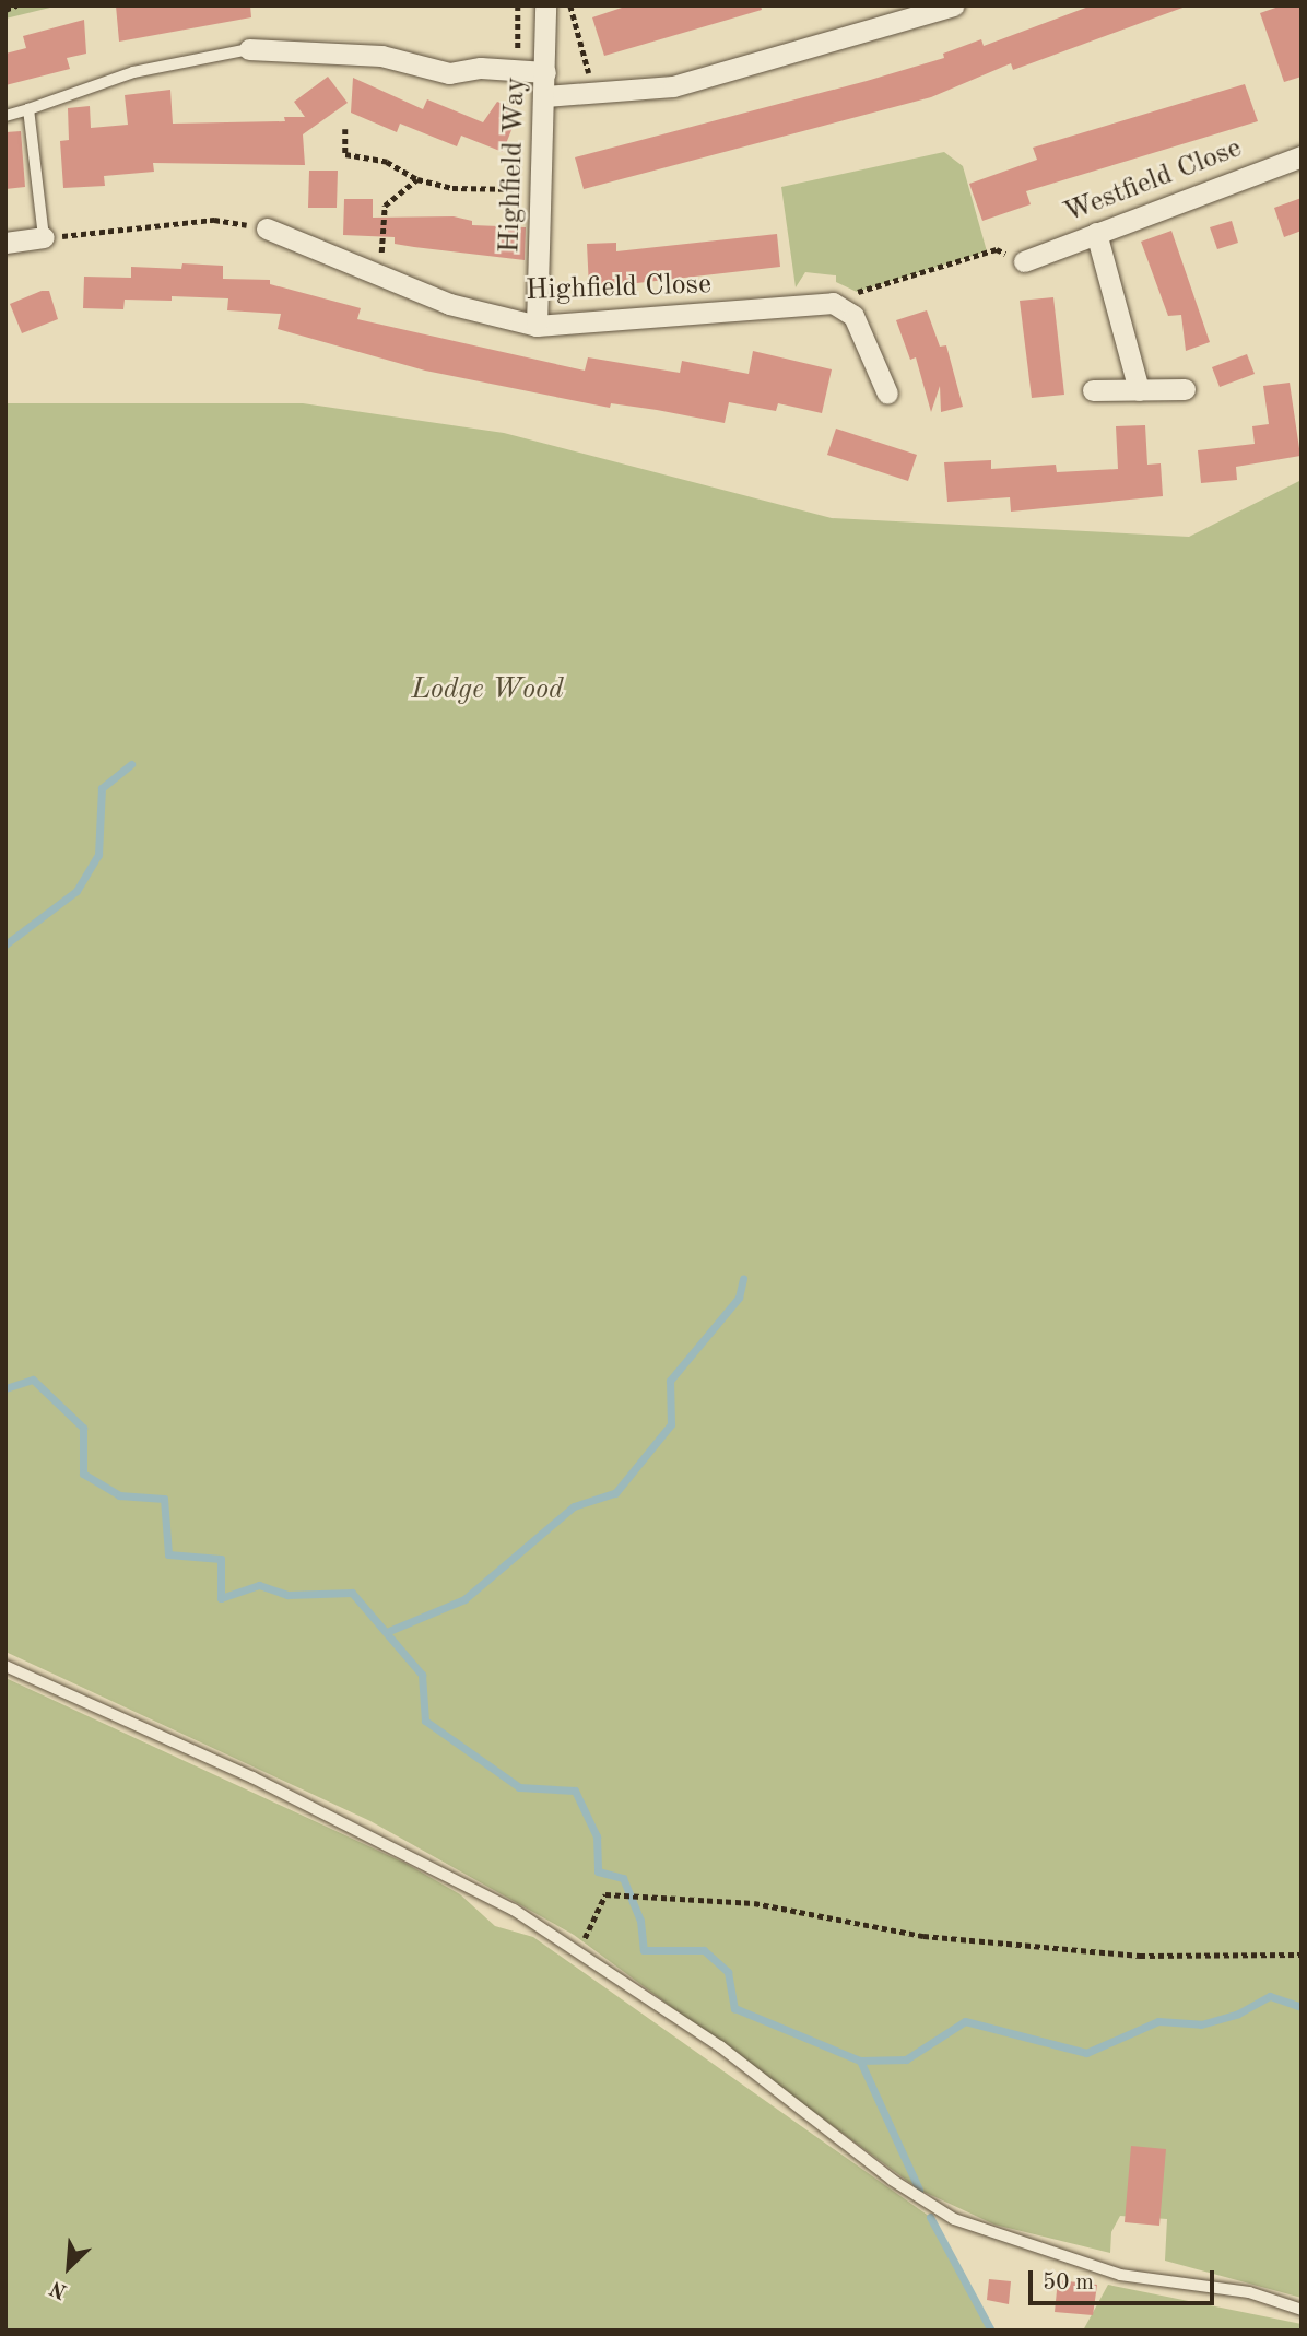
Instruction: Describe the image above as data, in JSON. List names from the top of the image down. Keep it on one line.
{"streets":{"street":["Highfield Way","Westfield Close","Highfield Close"]},"crossings":[["Highfield Way","Highfield Close"]],"parks":["Lodge Wood"],"scale_bar":"50 m","north":"bottom left"}
